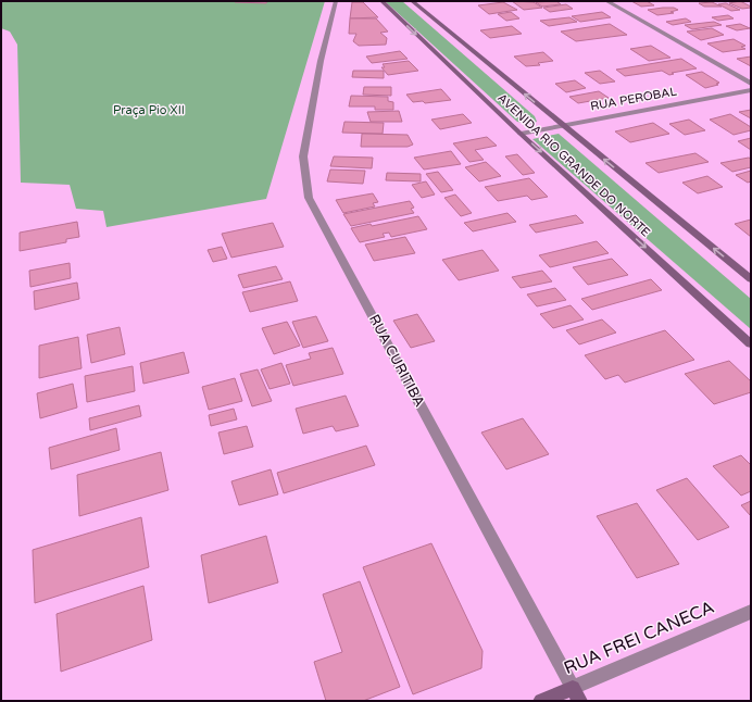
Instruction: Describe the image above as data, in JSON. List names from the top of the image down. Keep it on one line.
{"streets":{"main road":["AVENIDA RIO GRANDE DO NORTE","RUA FREI CANECA"],"street":["RUA PEROBAL","RUA CURITIBA"]},"crossings":[["RUA PEROBAL","AVENIDA RIO GRANDE DO NORTE"],["RUA CURITIBA","RUA FREI CANECA"]],"parks":["Praça Pio XII"]}
